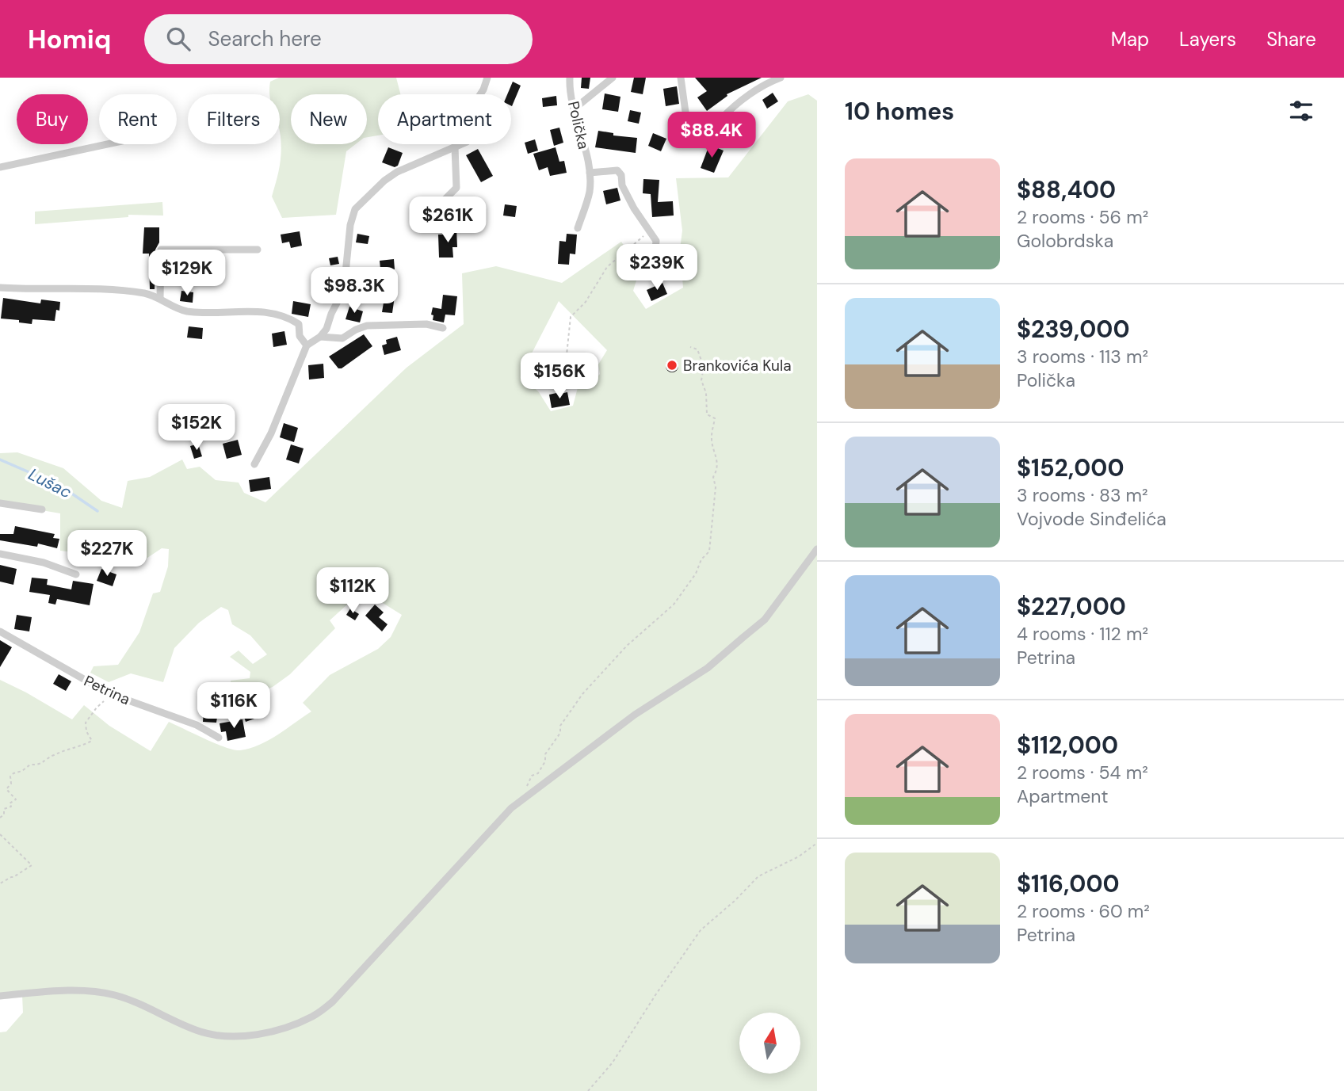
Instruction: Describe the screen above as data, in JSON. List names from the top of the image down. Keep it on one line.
{"streets":{"street":["Polička","Petrina"]},"water":["Lušac"],"places":["Brankovića Kula"],"north":"top","page":{"header":"Homiq","search":"Search here","nav":["Map","Layers","Share"],"heading":"10 homes","chip":["Buy","Rent","Filters","New","Apartment"],"price":["$88.4K","$261K","$239K","$129K","$98.3K","$156K","$152K","$227K","$112K","$116K"],"list":[{"name":"$88,400","note":"2 rooms · 56 m² · Golobrdska"},{"name":"$239,000","note":"3 rooms · 113 m² · Polička"},{"name":"$152,000","note":"3 rooms · 83 m² · Vojvode Sinđelića"},{"name":"$227,000","note":"4 rooms · 112 m² · Petrina"},{"name":"$112,000","note":"2 rooms · 54 m² · Apartment"},{"name":"$116,000","note":"2 rooms · 60 m² · Petrina"}]}}
